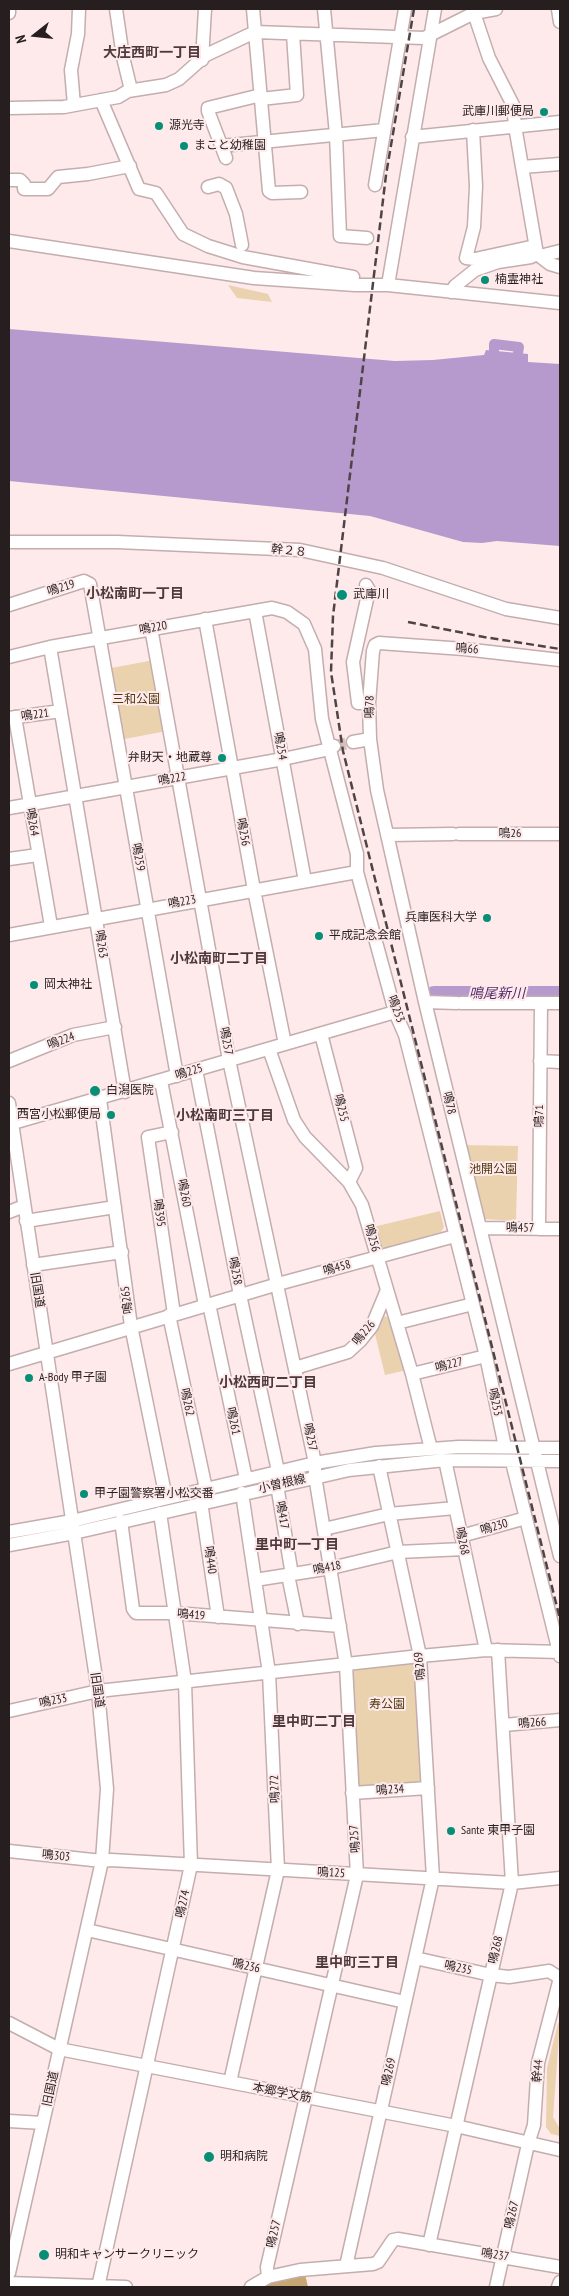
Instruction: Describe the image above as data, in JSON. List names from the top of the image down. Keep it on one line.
{"streets":{"street":["幹２８","鳴219","鳴220","鳴66","鳴78","鳴221","鳴254","鳴222","鳴264","鳴256","鳴26","鳴259","鳴223","鳴263","鳴253","鳴224","鳴257","鳴225","鳴255","鳴71","鳴260","鳴395","鳴457","鳴458","鳴258","旧国道","鳴265","鳴226","鳴227","鳴262","鳴261","小曽根線","鳴417","鳴230","鳴268","鳴440","鳴418","鳴419","鳴269","鳴233","鳴266","鳴272","鳴234","鳴303","鳴125","鳴274","鳴236","鳴235","幹44","本郷学文筋","鳴267","鳴237"]},"crossings":[["鳴219","鳴220"],["鳴219","鳴259"],["鳴220","鳴254"],["鳴220","鳴256"],["鳴220","鳴259"],["鳴220","鳴263"],["鳴220","鳴253"],["鳴220","鳴257"],["鳴66","鳴78"],["鳴78","鳴26"],["鳴78","鳴457"],["鳴78","小曽根線"],["鳴221","鳴264"],["鳴221","鳴263"],["鳴254","鳴222"],["鳴254","鳴223"],["鳴254","鳴253"],["鳴222","鳴264"],["鳴222","鳴256"],["鳴222","鳴259"],["鳴222","鳴263"],["鳴222","鳴253"],["鳴222","鳴257"],["鳴264","鳴223"],["鳴256","鳴223"],["鳴256","鳴225"],["鳴256","鳴255"],["鳴256","鳴458"],["鳴256","鳴226"],["鳴256","鳴227"],["鳴256","小曽根線"],["鳴259","鳴223"],["鳴259","鳴225"],["鳴223","鳴263"],["鳴223","鳴253"],["鳴223","鳴257"],["鳴263","鳴224"],["鳴263","鳴225"],["鳴253","鳴225"],["鳴253","鳴458"],["鳴253","鳴226"],["鳴253","鳴227"],["鳴253","小曽根線"],["鳴257","鳴225"],["鳴257","鳴458"],["鳴257","鳴226"],["鳴257","小曽根線"],["鳴257","鳴418"],["鳴257","鳴419"],["鳴257","鳴233"],["鳴257","鳴234"],["鳴257","鳴125"],["鳴257","鳴236"],["鳴257","本郷学文筋"],["鳴225","鳴255"],["鳴225","鳴260"],["鳴225","鳴258"],["鳴225","旧国道"],["鳴225","鳴265"],["鳴71","鳴457"],["鳴260","鳴395"],["鳴260","鳴458"],["鳴260","鳴261"],["鳴395","鳴458"],["鳴395","鳴262"],["鳴458","鳴258"],["鳴458","旧国道"],["鳴458","鳴265"],["鳴458","鳴262"],["鳴458","鳴261"],["鳴258","小曽根線"],["旧国道","小曽根線"],["旧国道","鳴233"],["旧国道","鳴303"],["旧国道","鳴125"],["旧国道","鳴236"],["旧国道","本郷学文筋"],["鳴265","小曽根線"],["鳴262","小曽根線"],["鳴261","小曽根線"],["小曽根線","鳴417"],["小曽根線","鳴268"],["小曽根線","鳴440"],["小曽根線","鳴419"],["小曽根線","鳴269"],["小曽根線","鳴272"],["小曽根線","鳴274"],["鳴417","鳴418"],["鳴417","鳴419"],["鳴230","鳴268"],["鳴268","鳴418"],["鳴268","鳴233"],["鳴268","鳴266"],["鳴268","鳴125"],["鳴268","鳴235"],["鳴268","本郷学文筋"],["鳴268","鳴237"],["鳴440","鳴419"],["鳴418","鳴269"],["鳴418","鳴272"],["鳴419","鳴272"],["鳴419","鳴274"],["鳴269","鳴233"],["鳴269","鳴234"],["鳴269","鳴125"],["鳴269","鳴236"],["鳴269","鳴235"],["鳴269","本郷学文筋"],["鳴269","鳴237"],["鳴233","鳴272"],["鳴233","鳴274"],["鳴272","鳴125"],["鳴272","鳴236"],["鳴272","本郷学文筋"],["鳴303","鳴125"],["鳴125","鳴274"],["鳴274","鳴236"],["鳴274","本郷学文筋"],["鳴235","幹44"],["幹44","本郷学文筋"],["幹44","鳴267"],["本郷学文筋","鳴267"],["鳴267","鳴237"]],"districts":["大庄西町一丁目","小松南町一丁目","小松南町二丁目","小松南町三丁目","小松西町二丁目","里中町一丁目","里中町二丁目","里中町三丁目"],"water":["鳴尾新川"],"parks":["三和公園","池開公園","寿公園"],"places":["武庫川郵便局","源光寺","まこと幼稚園","楠霊神社","武庫川","弁財天・地蔵尊","兵庫医科大学","平成記念会館","岡太神社","白潟医院","西宮小松郵便局","A-Body 甲子園","甲子園警察署小松交番","Sante 東甲子園","明和病院","明和キャンサークリニック"],"north":"left"}
